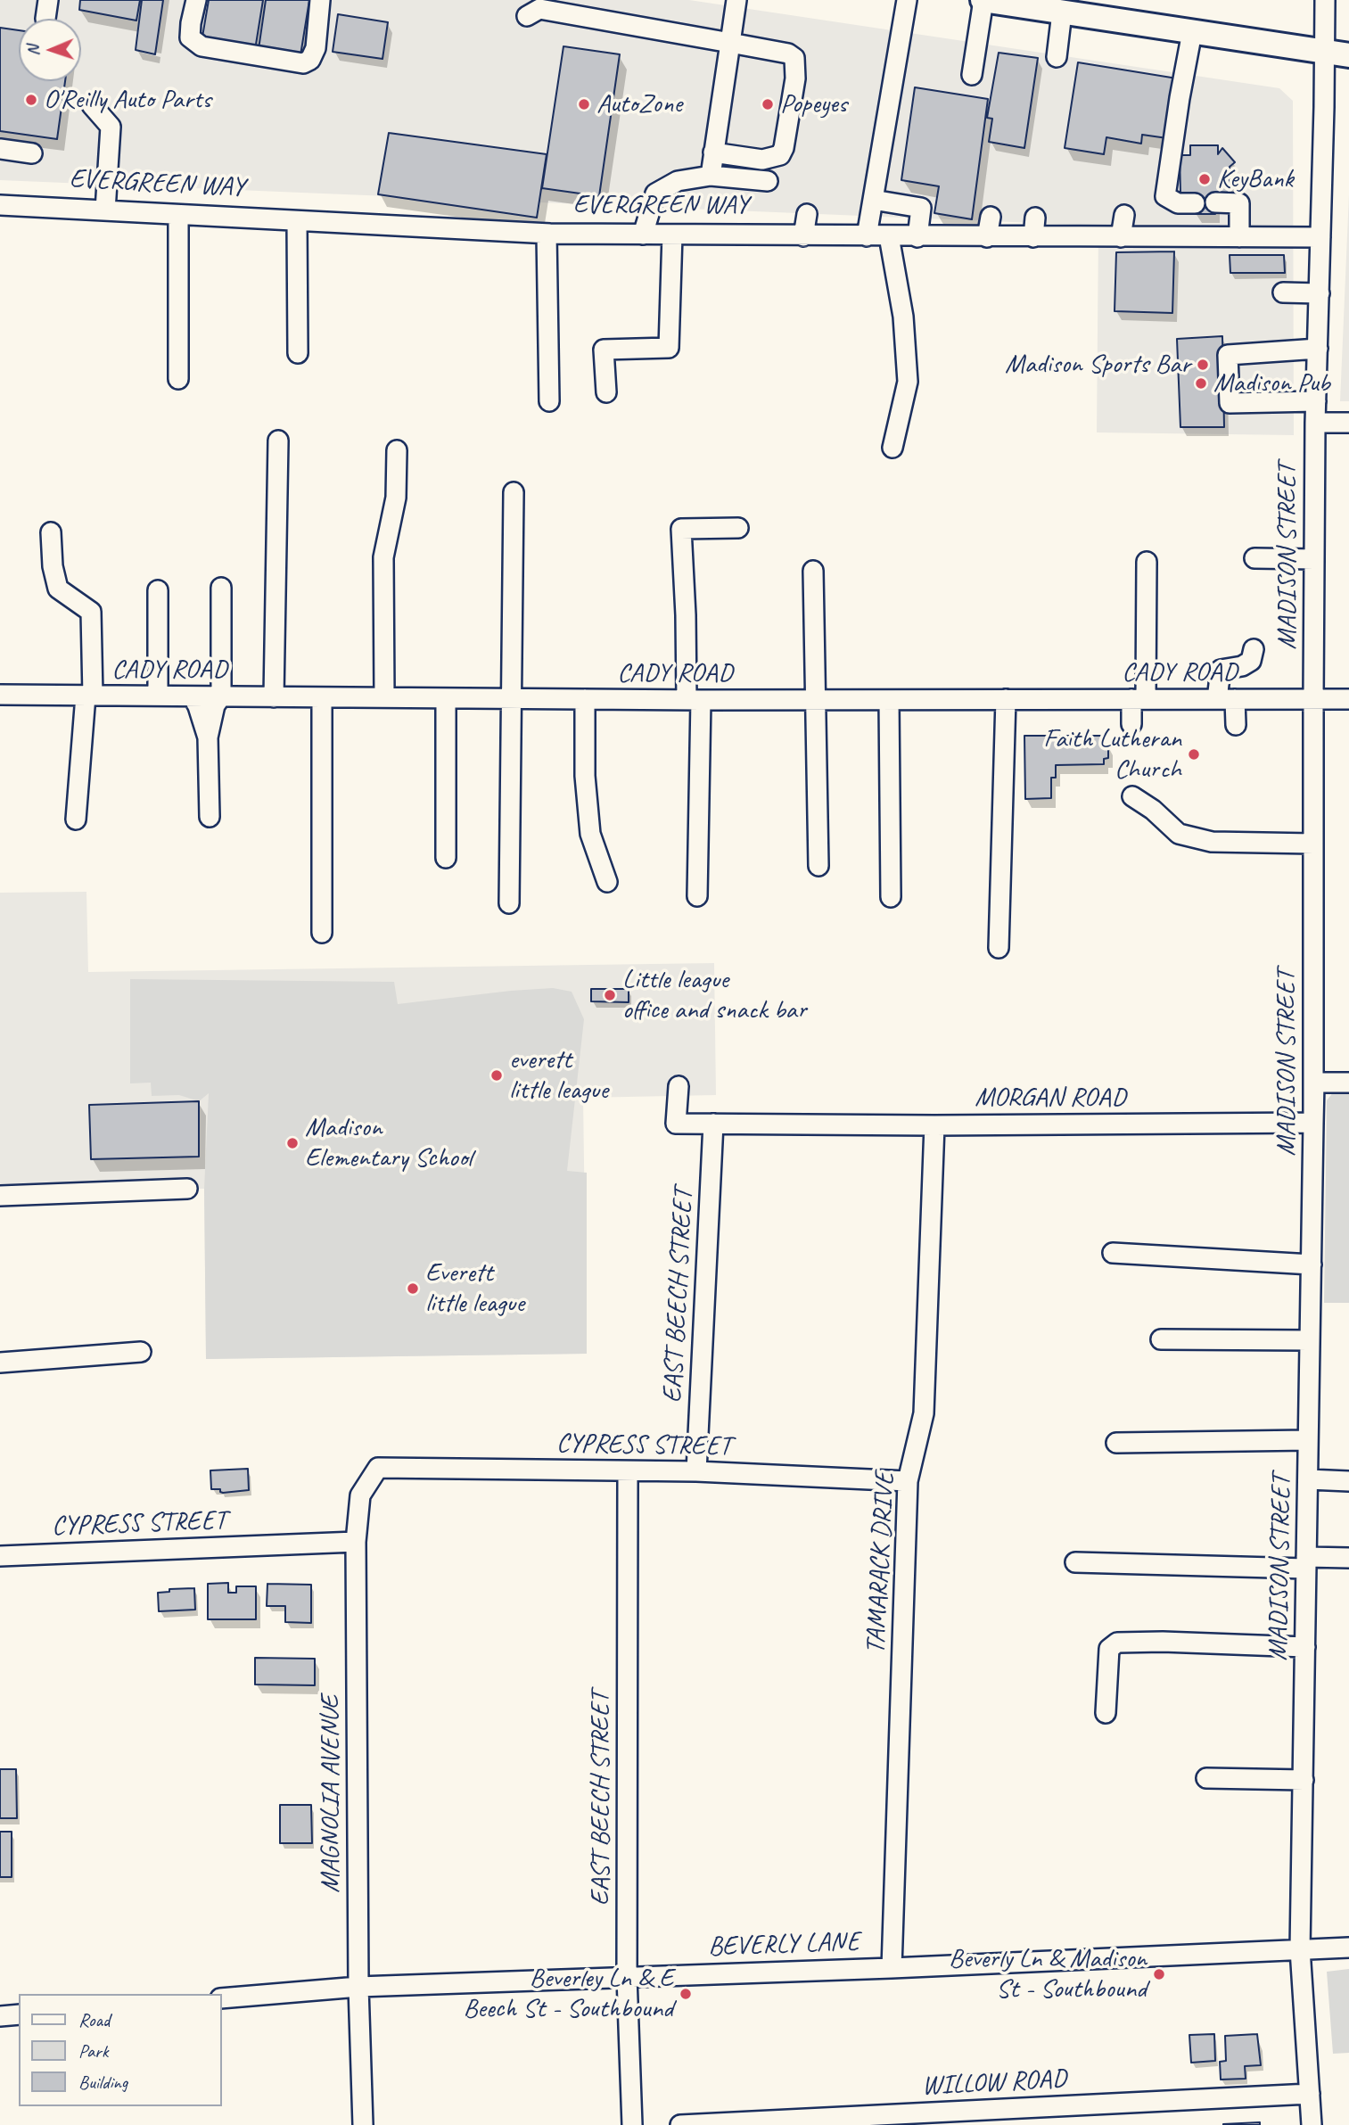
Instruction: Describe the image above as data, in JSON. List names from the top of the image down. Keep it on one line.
{"streets":{"street":["EVERGREEN WAY","MADISON STREET","CADY ROAD","MORGAN ROAD","EAST BEECH STREET","CYPRESS STREET","TAMARACK DRIVE","MAGNOLIA AVENUE","BEVERLY LANE","WILLOW ROAD"]},"crossings":[["EVERGREEN WAY","MADISON STREET"],["MADISON STREET","CADY ROAD"],["MADISON STREET","MORGAN ROAD"],["MADISON STREET","BEVERLY LANE"],["MADISON STREET","WILLOW ROAD"],["MORGAN ROAD","EAST BEECH STREET"],["MORGAN ROAD","TAMARACK DRIVE"],["EAST BEECH STREET","CYPRESS STREET"],["EAST BEECH STREET","BEVERLY LANE"],["CYPRESS STREET","TAMARACK DRIVE"],["CYPRESS STREET","MAGNOLIA AVENUE"],["TAMARACK DRIVE","BEVERLY LANE"],["MAGNOLIA AVENUE","BEVERLY LANE"]],"places":["O'Reilly Auto Parts","AutoZone","Popeyes","KeyBank","Madison Sports Bar","Madison Pub","Faith Lutheran Church","Little league office and snack bar","everett little league","Madison Elementary School","Everett little league","Beverly Ln & Madison St - Southbound","Beverley Ln & E Beech St - Southbound"],"legend":["Road","Park","Building"],"north":"left"}
